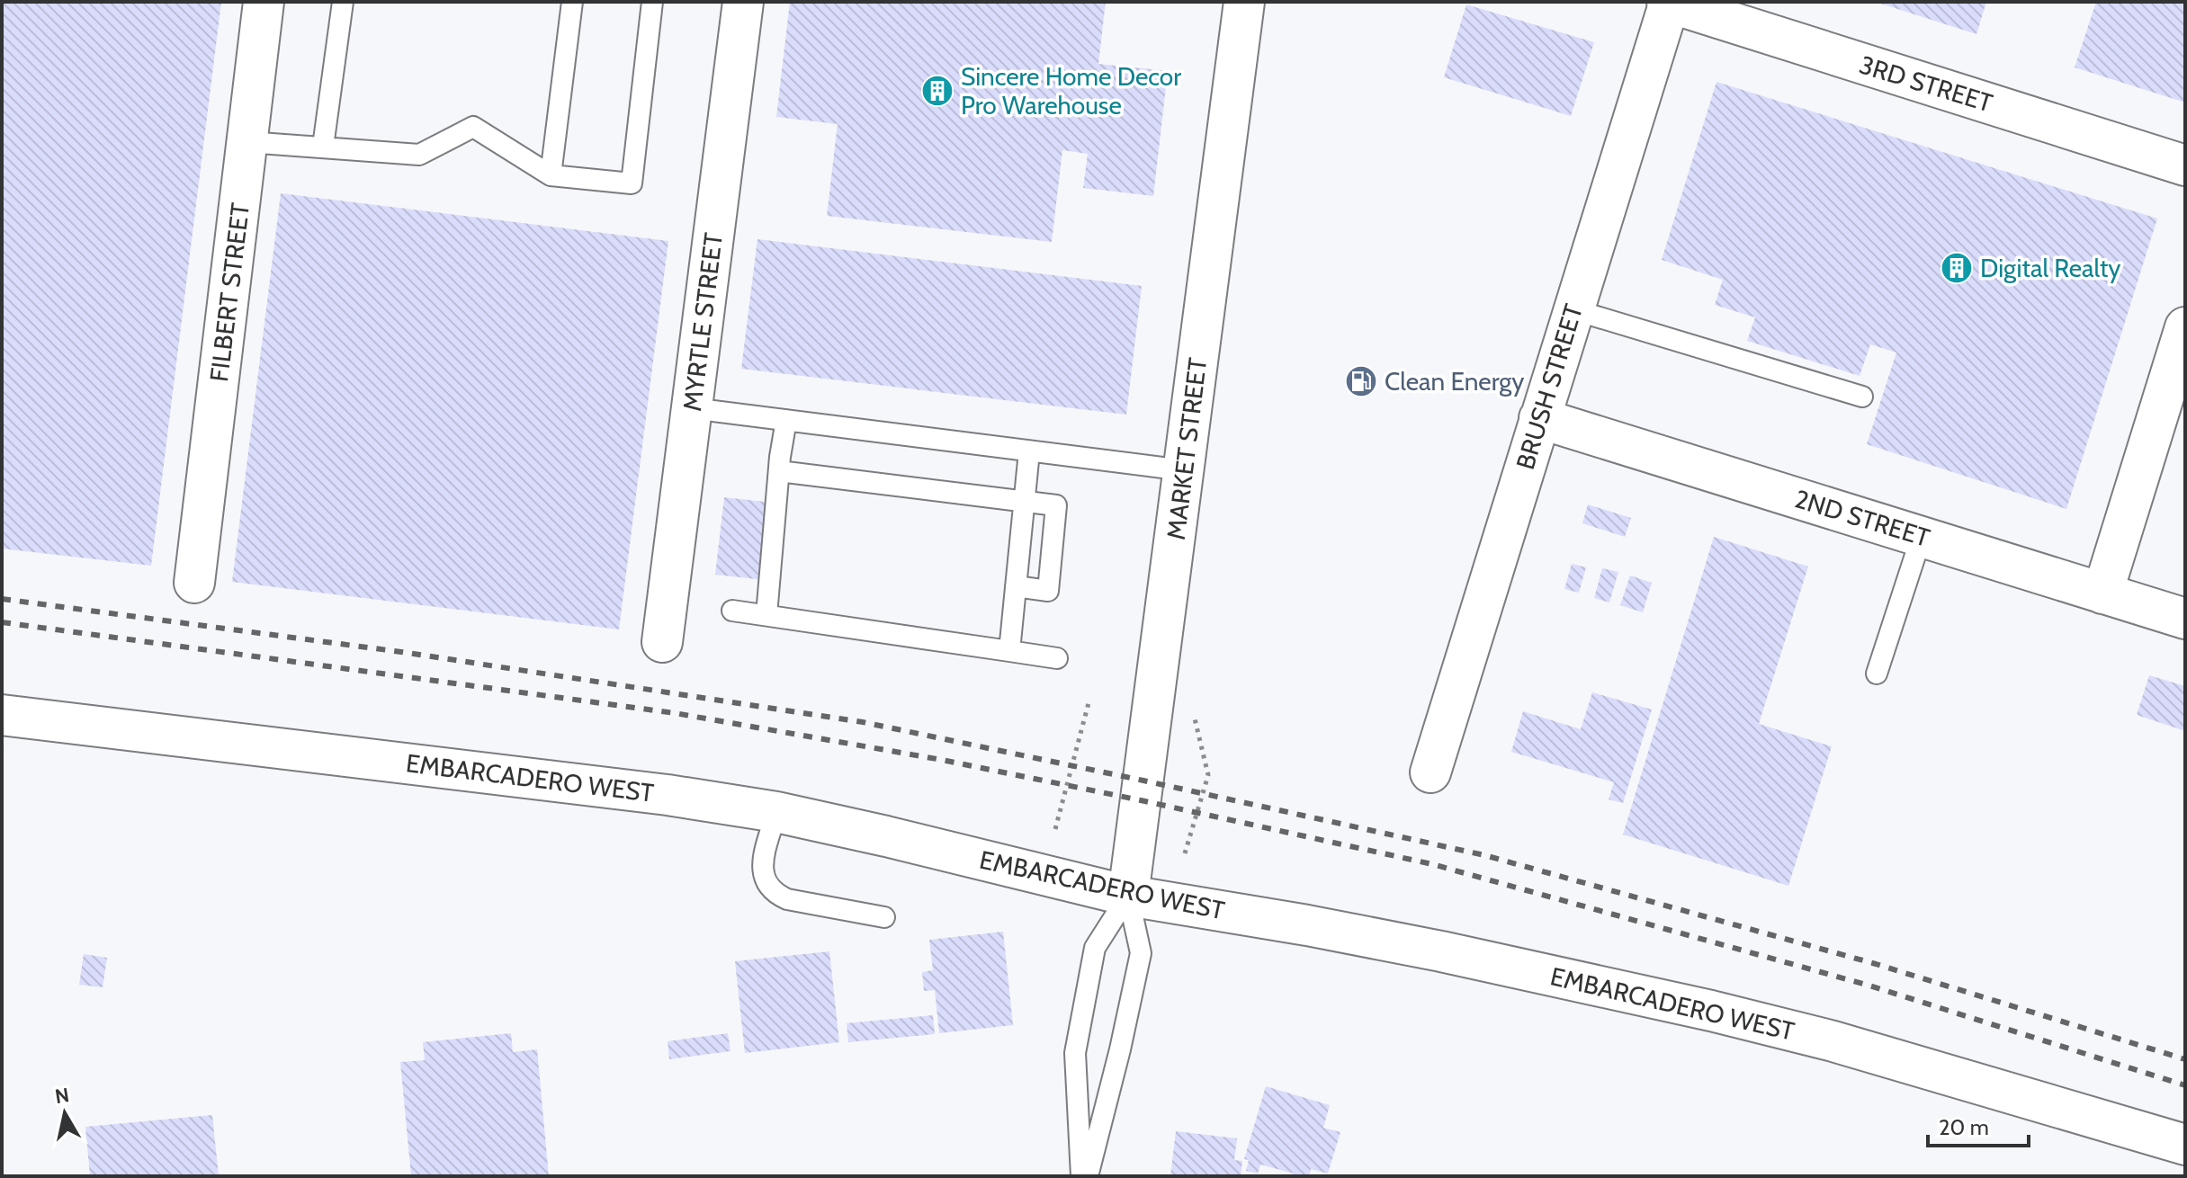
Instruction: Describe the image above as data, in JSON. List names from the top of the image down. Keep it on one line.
{"streets":{"street":["3RD STREET","FILBERT STREET","MYRTLE STREET","BRUSH STREET","MARKET STREET","2ND STREET","EMBARCADERO WEST"]},"crossings":[["3RD STREET","BRUSH STREET"],["BRUSH STREET","2ND STREET"],["MARKET STREET","EMBARCADERO WEST"]],"places":{"building":["Sincere Home Decor Pro Warehouse","Digital Realty"],"fuel station":["Clean Energy"]},"scale_bar":"20 m","north":"top"}
